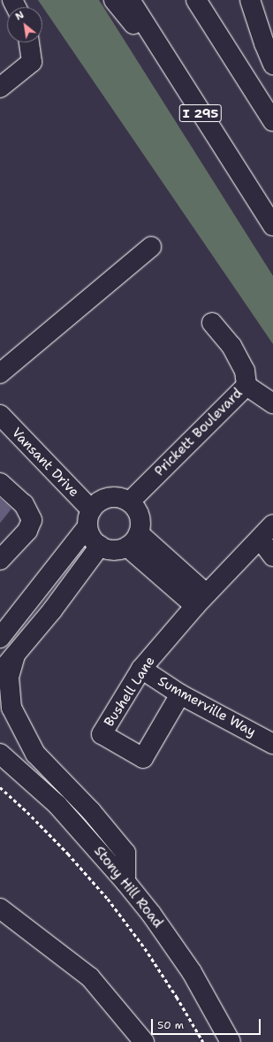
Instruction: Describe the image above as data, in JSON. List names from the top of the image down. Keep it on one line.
{"streets":{"main road":["I 295","Prickett Boulevard","Vansant Drive","Bushell Lane","Summerville Way","Stony Hill Road"]},"crossings":[["Prickett Boulevard","Vansant Drive"],["Bushell Lane","Summerville Way"]],"scale_bar":"50 m","north":"top left"}
